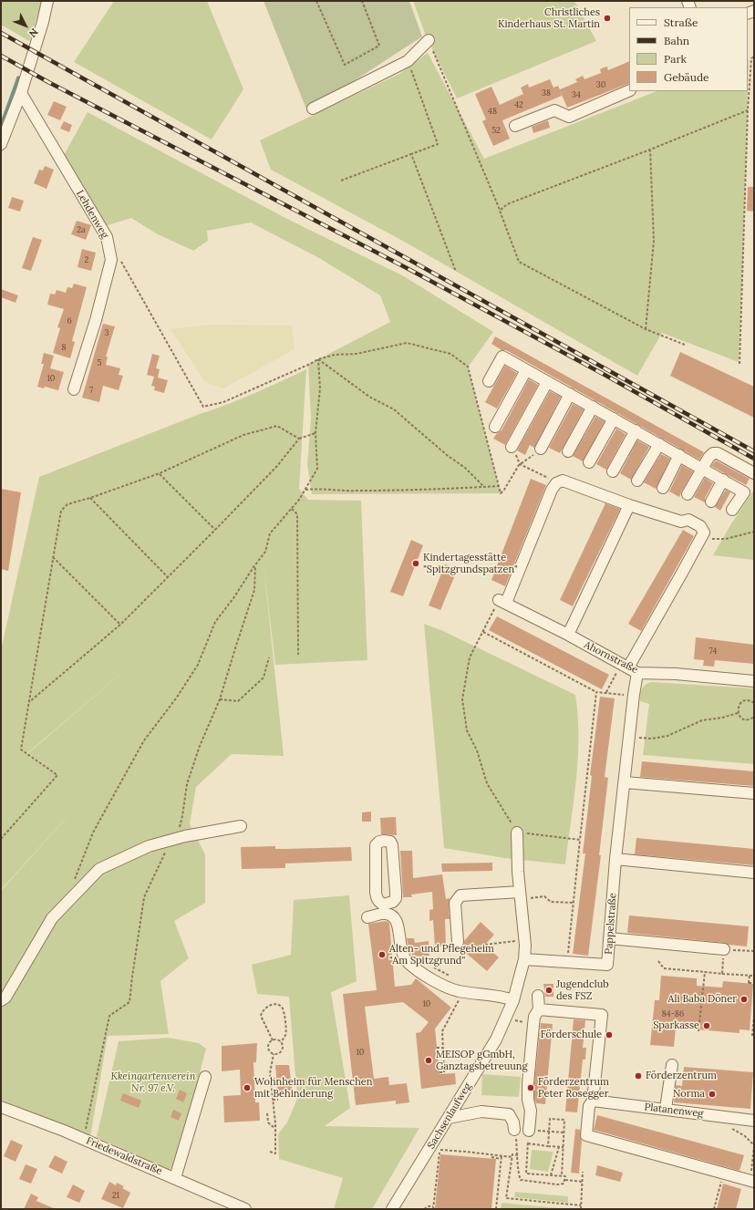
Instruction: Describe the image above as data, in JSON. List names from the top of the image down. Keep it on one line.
{"streets":{"street":["Lehdenweg","Ahornstraße","Pappelstraße","Platanenweg","Sachsenlaufweg","Friedewaldstraße"]},"crossings":[["Ahornstraße","Pappelstraße"],["Pappelstraße","Sachsenlaufweg"]],"parks":["Kkeingartenverein Nr. 97 e.V."],"places":["Christliches Kinderhaus St. Martin","Kindertagesstätte \"Spitzgrundspatzen\"","Alten- und Pflegeheim \"Am Spitzgrund\"","Jugendclub des FSZ","Ali Baba Döner","Sparkasse","Förderschule","MEISOP gGmbH, Ganztagsbetreuung","Förderzentrum","Wohnheim für Menschen mit Behinderung","Förderzentrum Peter Rosegger","Norma"],"house_numbers":["30","38","34","42","48","52","2a","2","6","3","8","5","10","7","74","10","84-86","10","21"],"legend":["Straße","Bahn","Park","Gebäude"],"north":"bottom right"}
